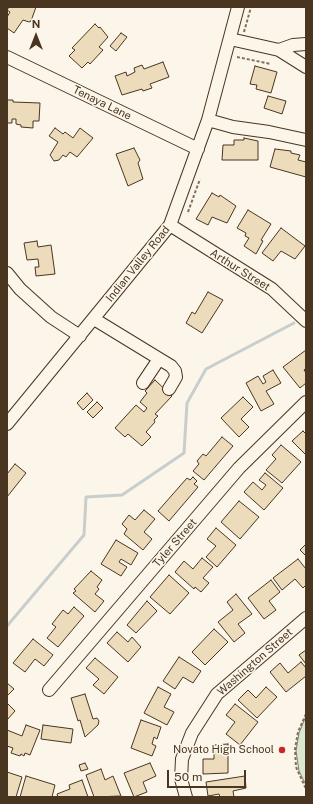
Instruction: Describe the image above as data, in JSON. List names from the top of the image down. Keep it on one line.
{"streets":{"street":["Tenaya Lane","Indian Valley Road","Arthur Street","Tyler Street","Washington Street"]},"crossings":[["Tenaya Lane","Indian Valley Road"],["Indian Valley Road","Arthur Street"]],"places":["Novato High School"],"scale_bar":"50 m","north":"top"}
